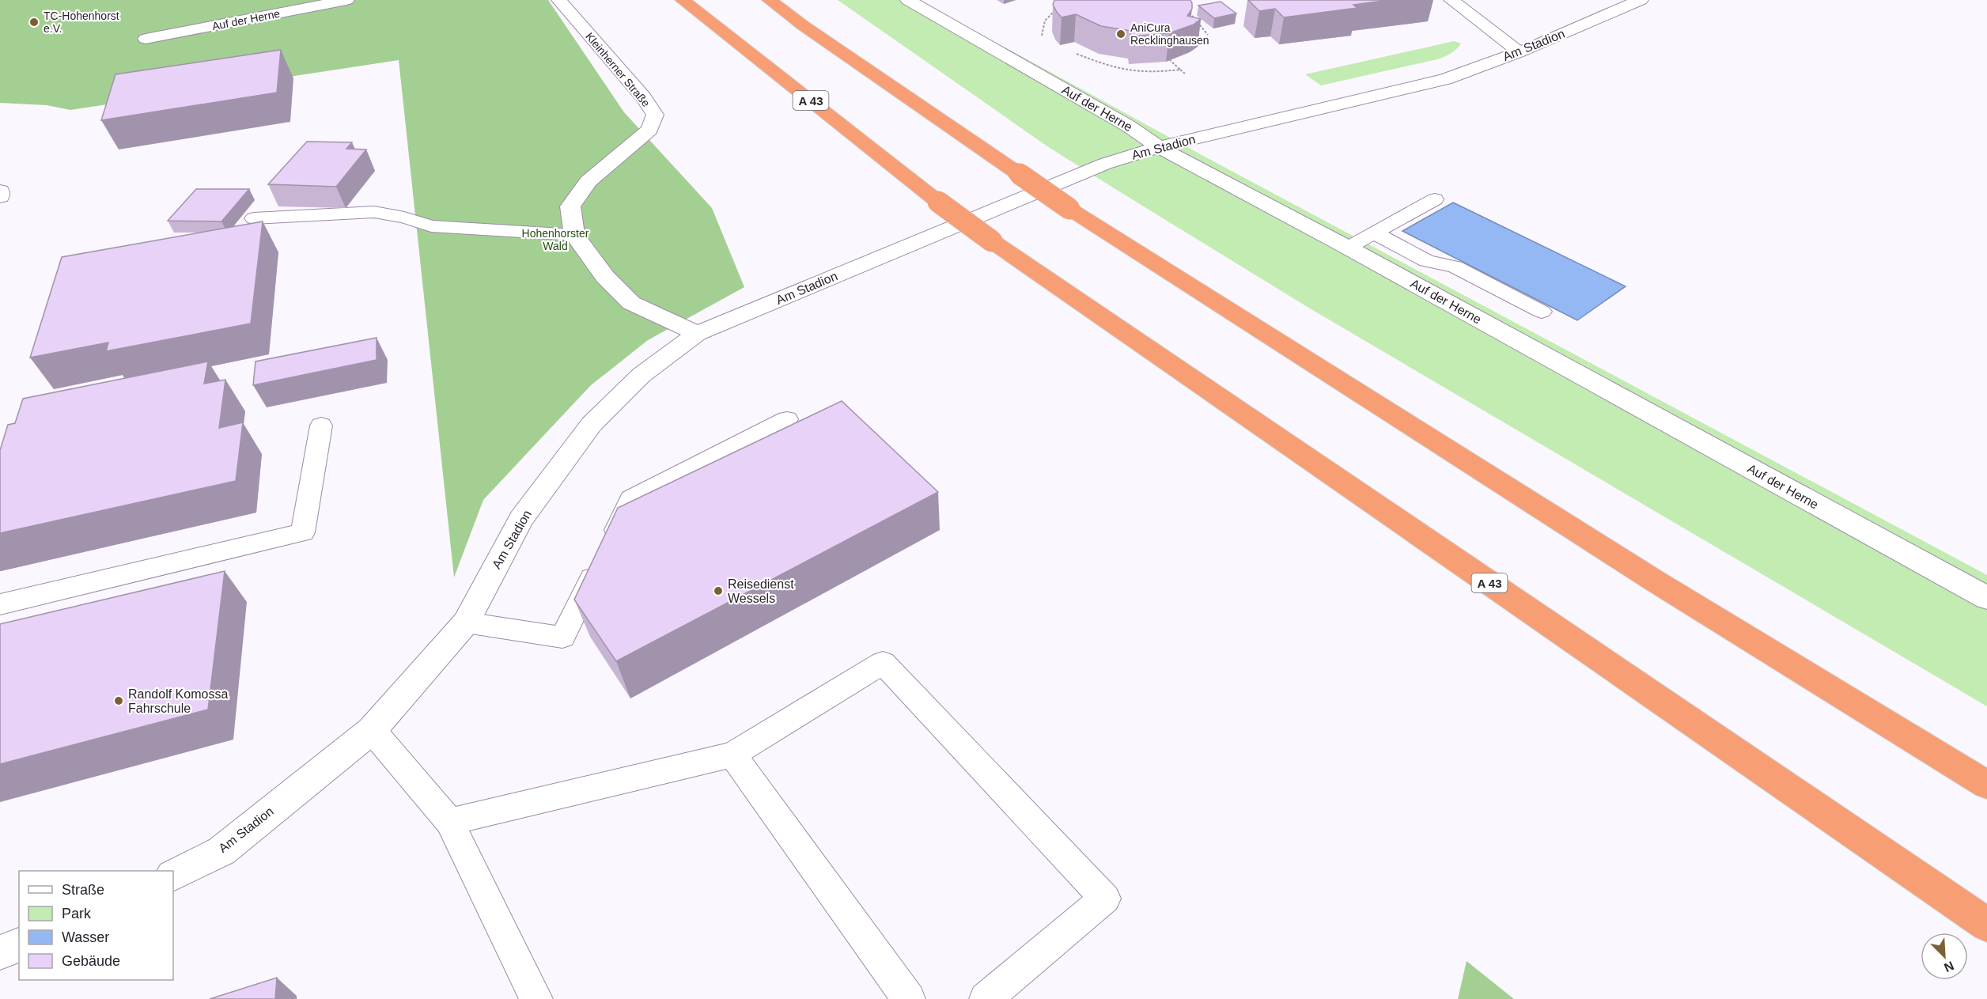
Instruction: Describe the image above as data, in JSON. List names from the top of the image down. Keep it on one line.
{"streets":{"highway":["A 43"],"street":["Auf der Herne","Am Stadion","Kleinherner Straße"]},"crossings":[["Auf der Herne","Am Stadion"],["Am Stadion","Kleinherner Straße"]],"parks":["Hohenhorster Wald"],"places":["TC-Hohenhorst e.V.","AniCura Recklinghausen","Reisedienst Wessels","Randolf Komossa Fahrschule"],"legend":["Straße","Park","Wasser","Gebäude"],"north":"bottom right"}
